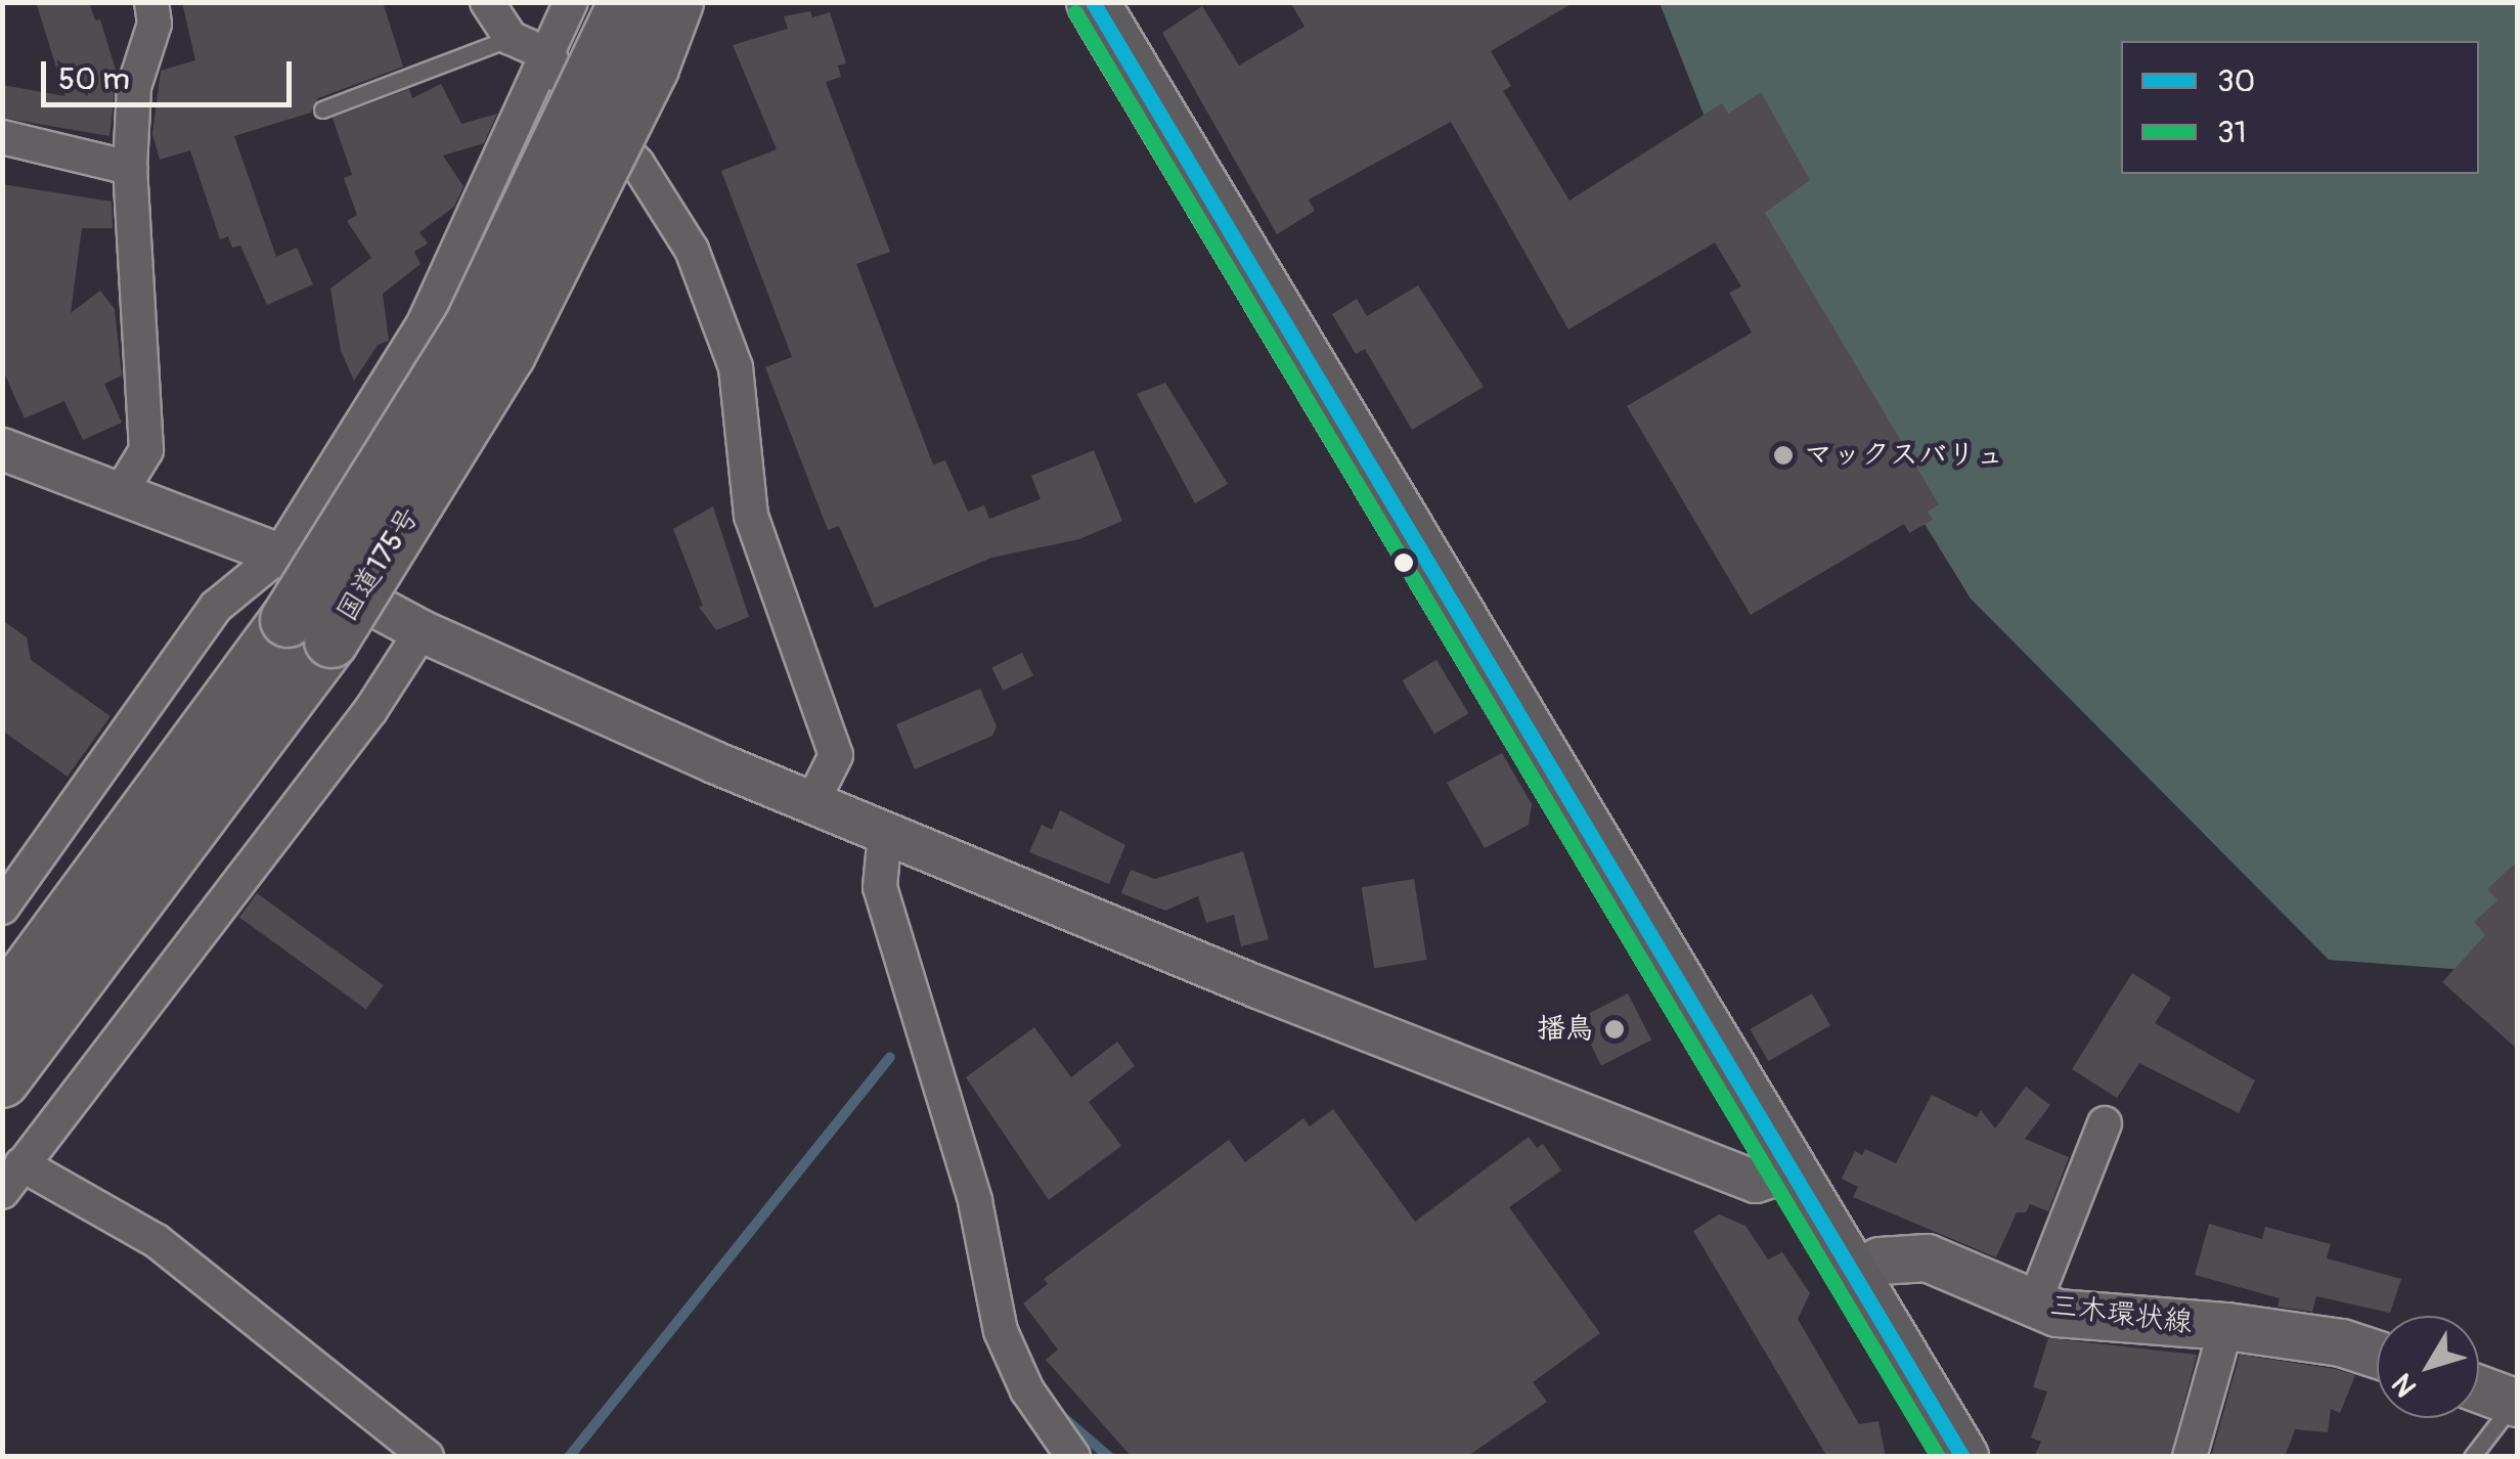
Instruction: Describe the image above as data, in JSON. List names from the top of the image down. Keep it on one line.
{"streets":{"highway":["国道175号"],"main road":["三木環状線"]},"places":["マックスバリュ","播鳥"],"lines":["transit line 30","transit line 31"],"legend":["30","31"],"scale_bar":"50 m","north":"bottom left"}
